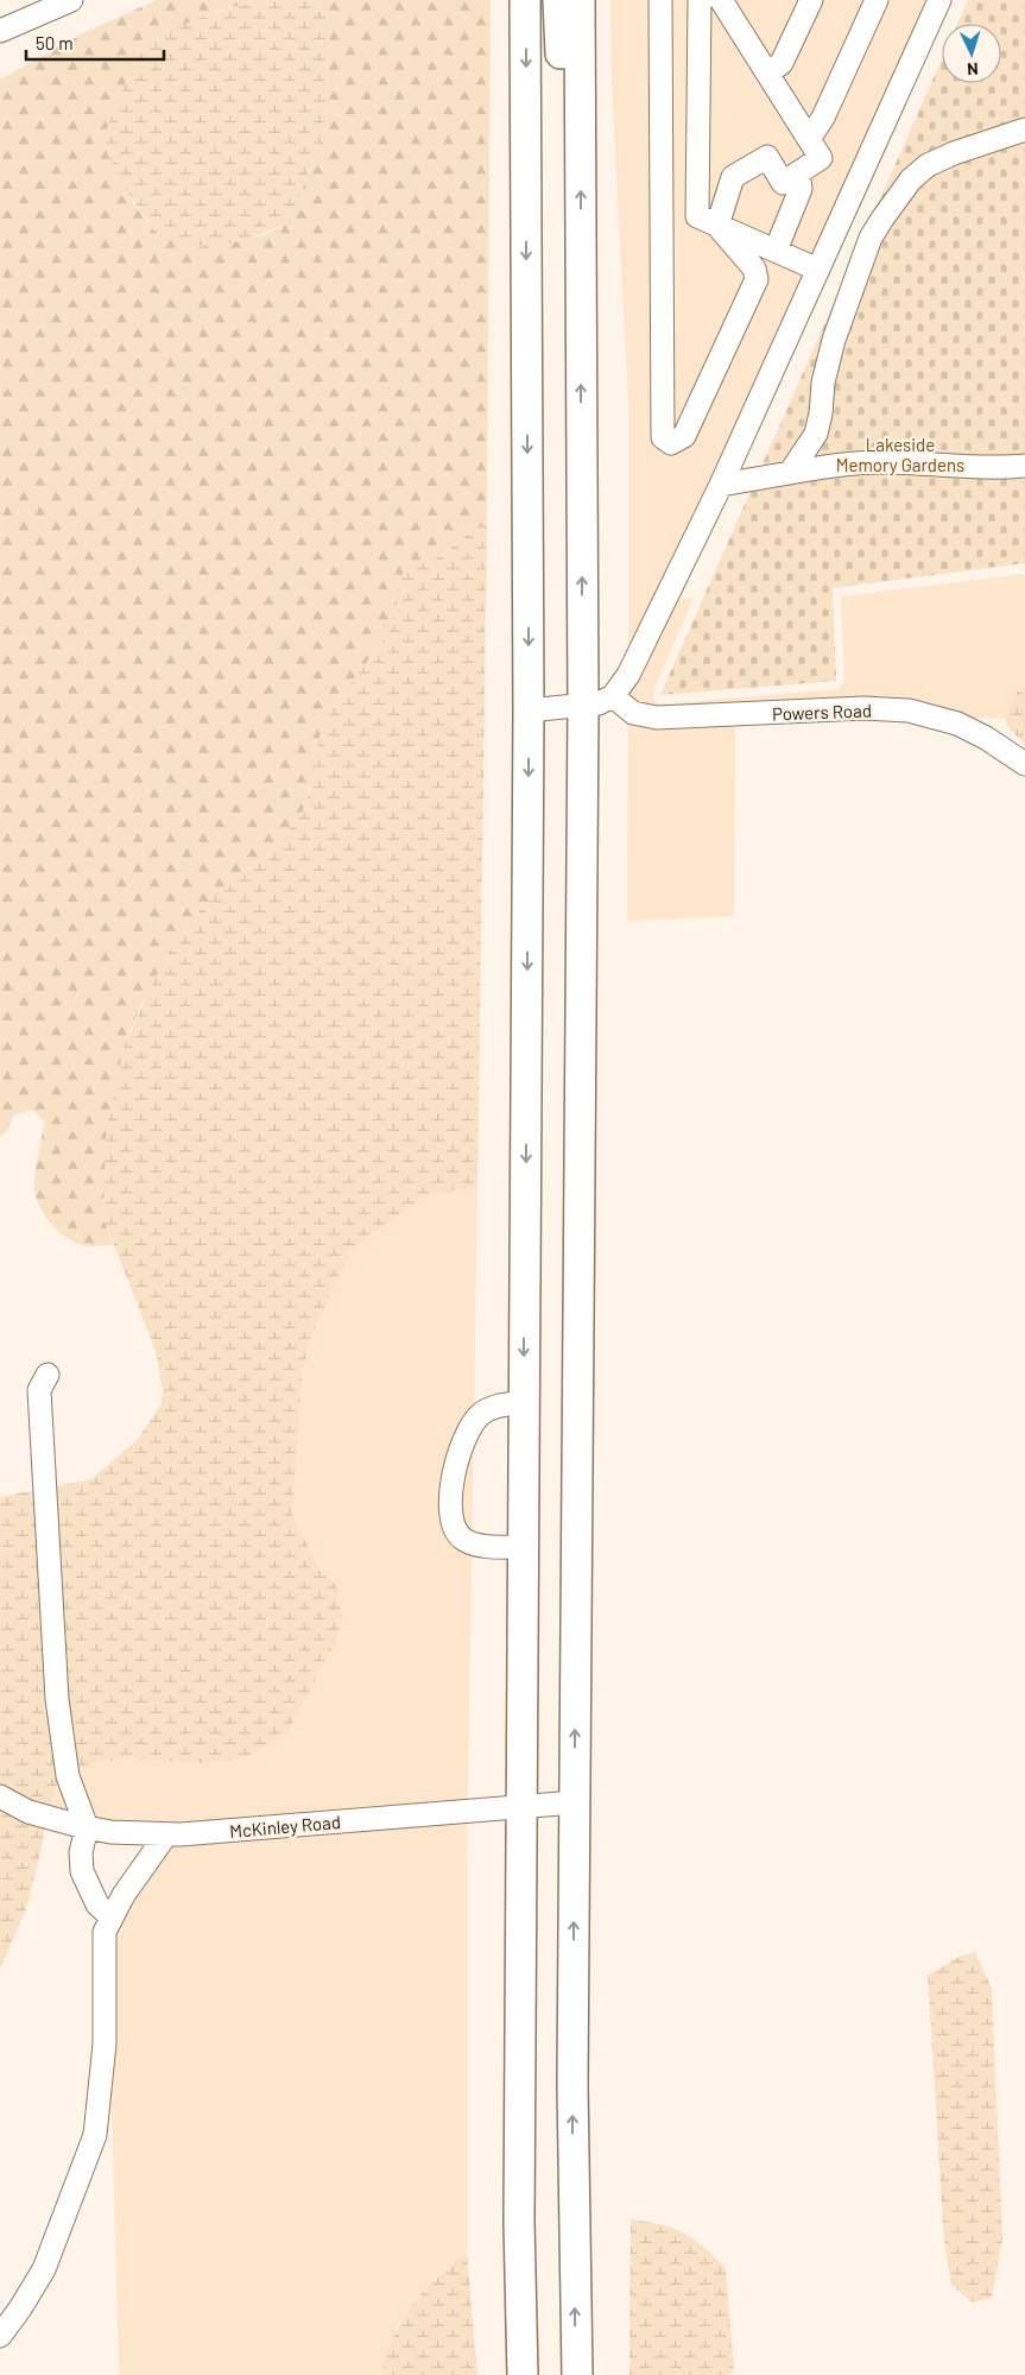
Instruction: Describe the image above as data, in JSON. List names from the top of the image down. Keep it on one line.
{"streets":{"street":["Powers Road","McKinley Road"]},"parks":["Lakeside Memory Gardens"],"scale_bar":"50 m","north":"bottom"}
